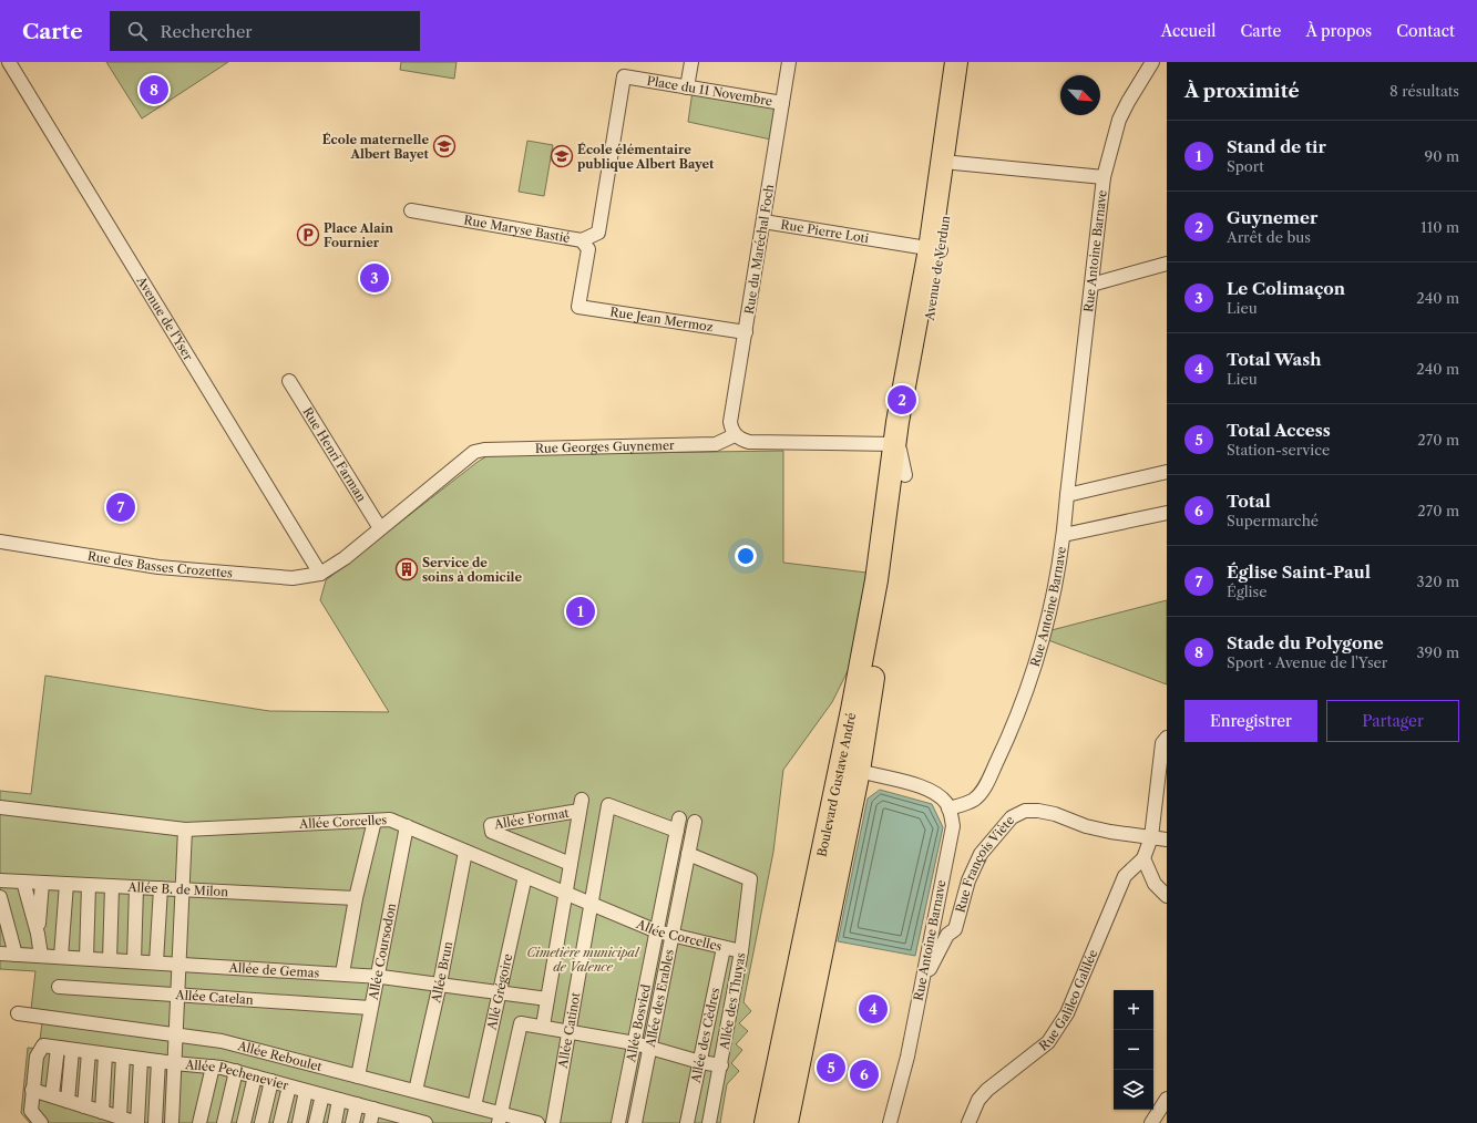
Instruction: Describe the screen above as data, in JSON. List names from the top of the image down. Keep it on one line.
{"streets":{"main road":["Avenue de Verdun","Boulevard Gustave André"],"street":["Place du 11 Novembre","Rue Maryse Bastié","Rue Pierre Loti","Rue du Maréchal Foch","Rue Antoine Barnave","Avenue de l'Yser","Rue Jean Mermoz","Rue Georges Guynemer","Rue Henri Farman","Rue des Basses Crozettes","Allée Format","Allée Corcelles","Rue François Viète","Allée B. de Milon","Allée Coursodon","Allée de Gemas","Allée Brun","Allé Grégoire","Allée Catelan","Allée des Erables","Rue Galileo Galilée","Allée des Thuyas","Allée Bosvied","Allée Catinot","Allée des Cèdres","Allée Reboulet","Allée Pechenevier"]},"crossings":[["Place du 11 Novembre","Rue Maryse Bastié"],["Place du 11 Novembre","Rue du Maréchal Foch"],["Rue Maryse Bastié","Rue Jean Mermoz"],["Rue Pierre Loti","Rue du Maréchal Foch"],["Rue Pierre Loti","Avenue de Verdun"],["Rue du Maréchal Foch","Rue Jean Mermoz"],["Rue du Maréchal Foch","Rue Georges Guynemer"],["Rue Antoine Barnave","Rue François Viète"],["Avenue de Verdun","Boulevard Gustave André"],["Avenue de l'Yser","Rue Georges Guynemer"],["Avenue de l'Yser","Rue des Basses Crozettes"],["Rue Georges Guynemer","Rue Henri Farman"],["Rue Georges Guynemer","Rue des Basses Crozettes"],["Allée Corcelles","Allée Coursodon"],["Allée Corcelles","Allée Brun"],["Allée Corcelles","Allé Grégoire"],["Allée Corcelles","Allée des Erables"],["Allée Corcelles","Allée des Thuyas"],["Allée Corcelles","Allée Bosvied"],["Allée Corcelles","Allée Catinot"],["Allée Corcelles","Allée des Cèdres"],["Allée Coursodon","Allée de Gemas"],["Allée Coursodon","Allée Catelan"],["Allée Coursodon","Allée Reboulet"],["Allée de Gemas","Allée Brun"],["Allée de Gemas","Allé Grégoire"],["Allée Brun","Allée Reboulet"],["Allé Grégoire","Allée Reboulet"],["Allée des Erables","Allée des Thuyas"],["Allée Bosvied","Allée Catinot"]],"parks":["Cimetière municipal de Valence"],"places":{"school or university":["École maternelle Albert Bayet","École élémentaire publique Albert Bayet"],"parking":["Place Alain Fournier"],"building":["Service de soins à domicile"]},"north":"bottom right","page":{"header":"Carte","search":"Rechercher","nav":["Accueil","Carte","À propos","Contact"],"heading":["À proximité","8 résultats"],"pins":["8","3","2","7","1","4","5","6"],"list":[{"mark":"1","name":"Stand de tir","note":"Sport","value":"90 m"},{"mark":"2","name":"Guynemer","note":"Arrêt de bus","value":"110 m"},{"mark":"3","name":"Le Colimaçon","note":"Lieu","value":"240 m"},{"mark":"4","name":"Total Wash","note":"Lieu","value":"240 m"},{"mark":"5","name":"Total Access","note":"Station-service","value":"270 m"},{"mark":"6","name":"Total","note":"Supermarché","value":"270 m"},{"mark":"7","name":"Église Saint-Paul","note":"Église","value":"320 m"},{"mark":"8","name":"Stade du Polygone","note":"Sport · Avenue de l'Yser","value":"390 m"}],"buttons":["Enregistrer","Partager"],"map_buttons":["+","−"]}}
